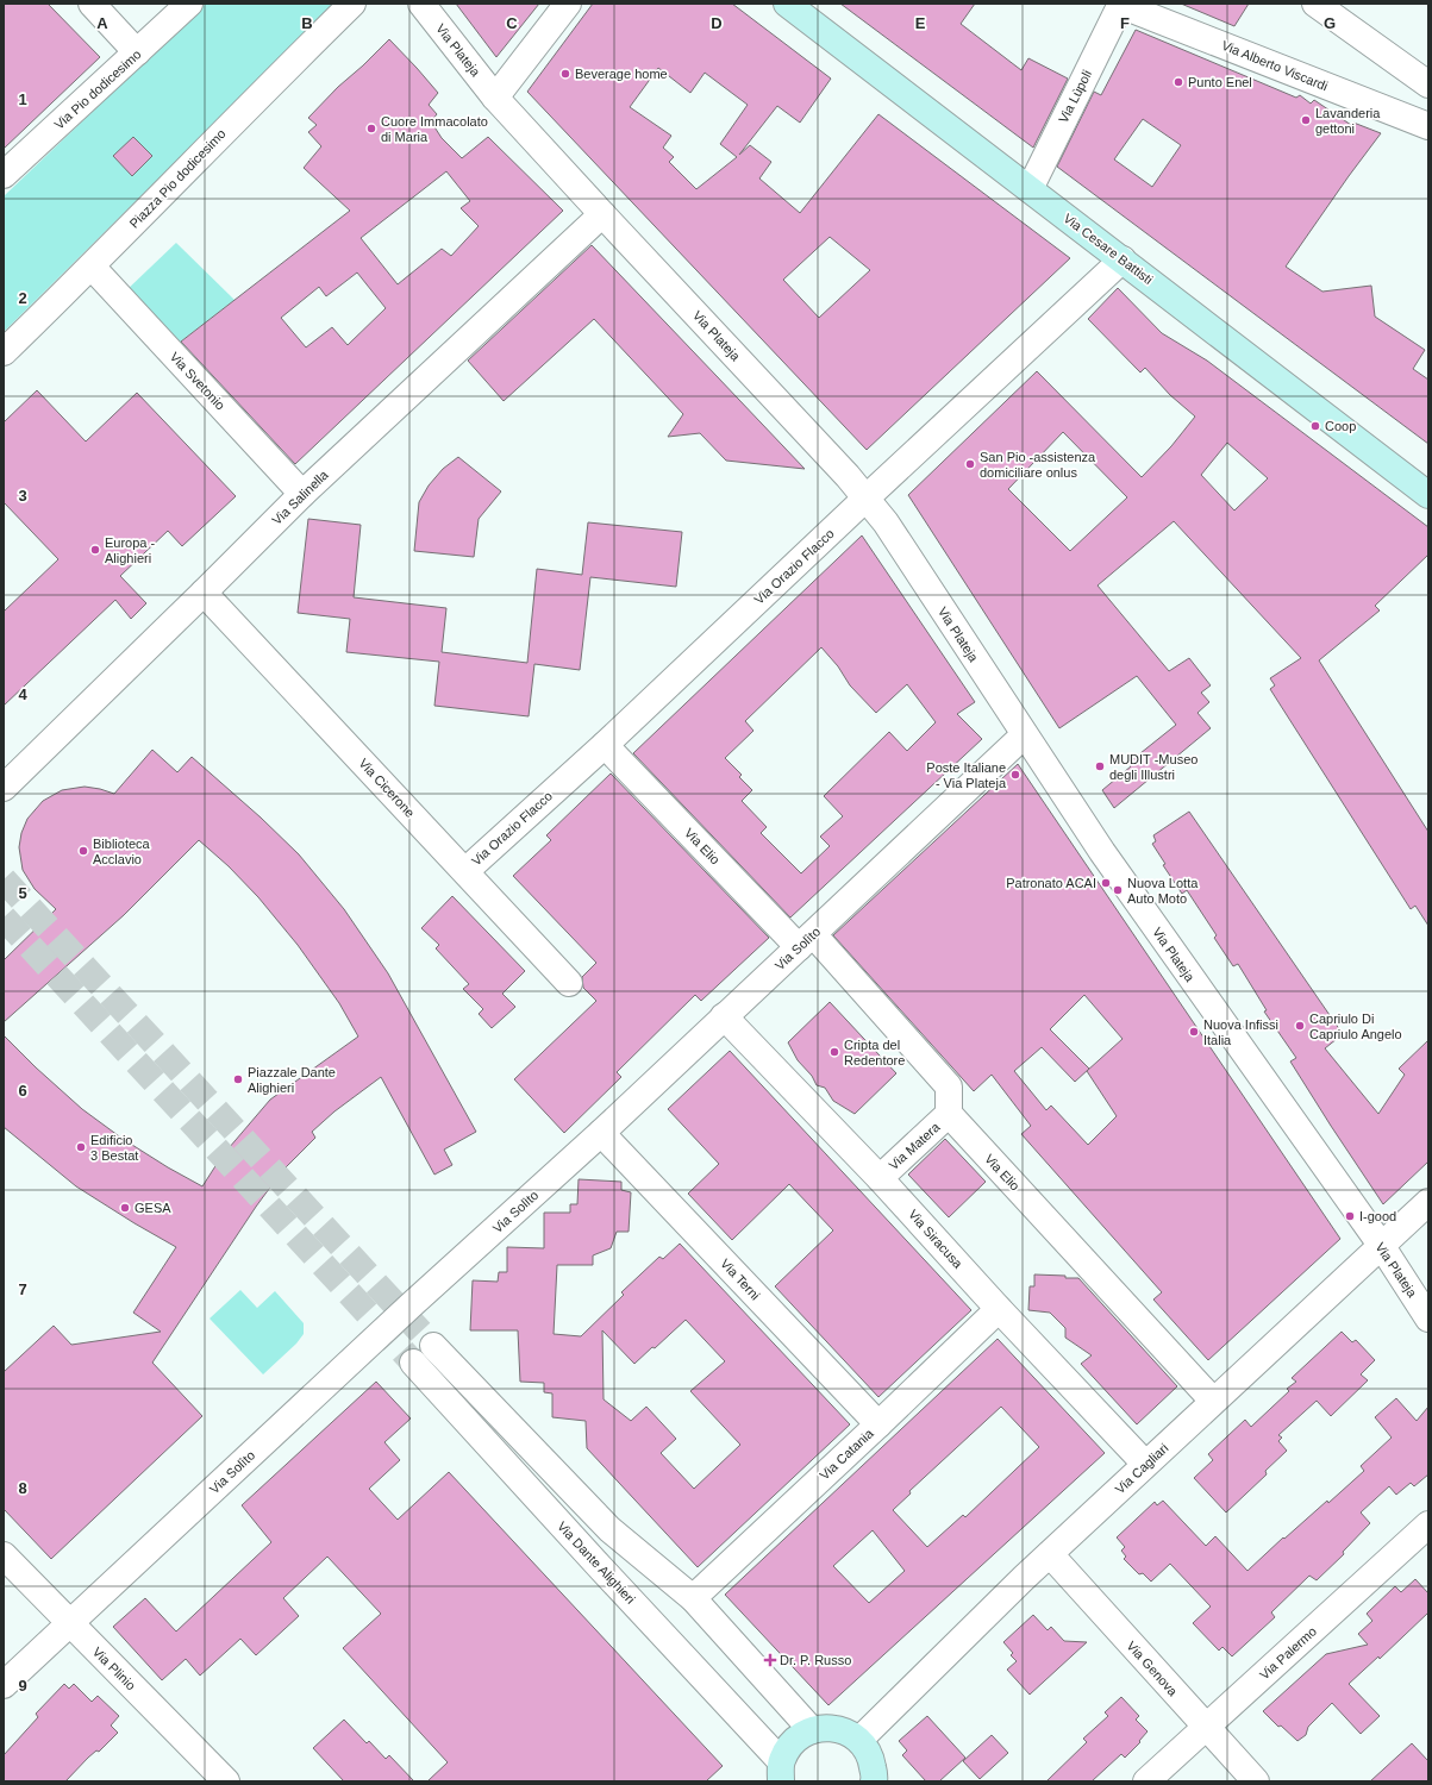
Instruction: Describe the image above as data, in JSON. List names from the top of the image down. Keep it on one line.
{"streets":{"main road":["Via Cesare Battisti"],"street":["Via Plateja","Via Alberto Viscardi","Via Pio dodicesimo","Via Lùpoli","Piazza Pio dodicesimo","Via Svetonio","Via Salinella","Via Orazio Flacco","Via Cicerone","Via Elio","Via Solìto","Via Matera","Via Siracusa","Via Terni","Via Catania","Via Cagliari","Via Dante Alighieri","Via Palermo","Via Plinio","Via Genova"]},"crossings":[["Via Plateja","Via Salinella"],["Via Plateja","Via Orazio Flacco"],["Via Plateja","Via Solìto"],["Via Plateja","Via Cagliari"],["Via Alberto Viscardi","Via Lùpoli"],["Via Lùpoli","Via Cesare Battisti"],["Piazza Pio dodicesimo","Via Svetonio"],["Via Cesare Battisti","Via Orazio Flacco"],["Via Svetonio","Via Salinella"],["Via Salinella","Via Cicerone"],["Via Orazio Flacco","Via Cicerone"],["Via Orazio Flacco","Via Elio"],["Via Elio","Via Solìto"],["Via Elio","Via Matera"],["Via Elio","Via Cagliari"],["Via Solìto","Via Siracusa"],["Via Solìto","Via Terni"],["Via Solìto","Via Plinio"],["Via Matera","Via Siracusa"],["Via Siracusa","Via Catania"],["Via Siracusa","Via Cagliari"],["Via Terni","Via Catania"],["Via Cagliari","Via Genova"],["Via Palermo","Via Genova"]],"places":{"other":["Beverage home","Punto Enel","Lavanderia gettoni","Cuore Immacolato di Maria","Coop","San Pio -assistenza domiciliare onlus","Europa - Alighieri","MUDIT -Museo degli Illustri","Poste Italiane - Via Plateja","Biblioteca Acclavio","Patronato ACAI","Nuova Lotta Auto Moto","Capriulo Di Capriulo Angelo","Nuova Infissi Italia","Cripta del Redentore","Piazzale Dante Alighieri","Edificio 3 Bestat","GESA","I-good"],"health":["Dr. P. Russo"]},"grid":{"columns":["A","B","C","D","E","F","G"],"rows":["1","2","3","4","5","6","7","8","9"]}}
